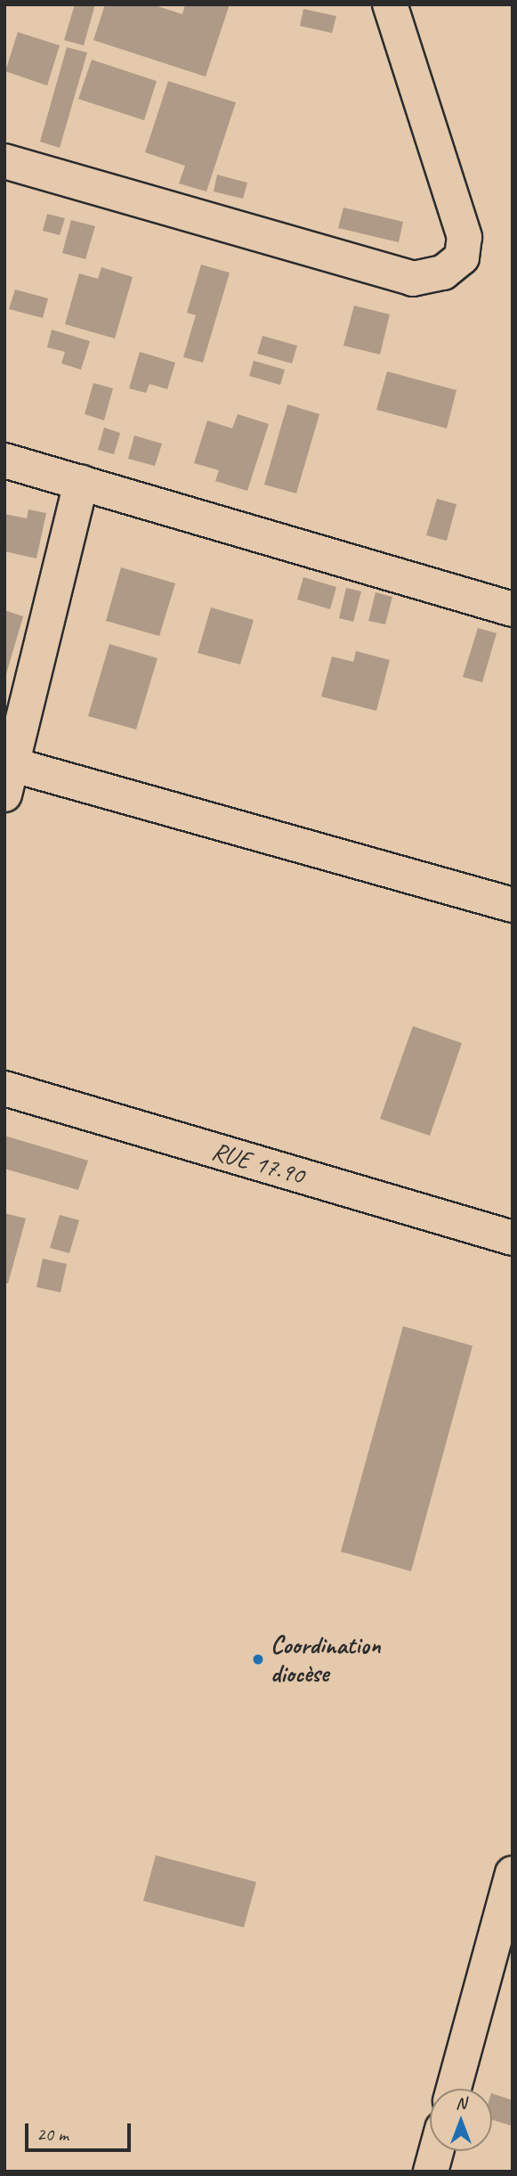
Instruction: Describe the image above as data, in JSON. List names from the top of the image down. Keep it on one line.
{"streets":{"street":["RUE 17.90"]},"places":["Coordination diocèse"],"scale_bar":"20 m","north":"top"}
